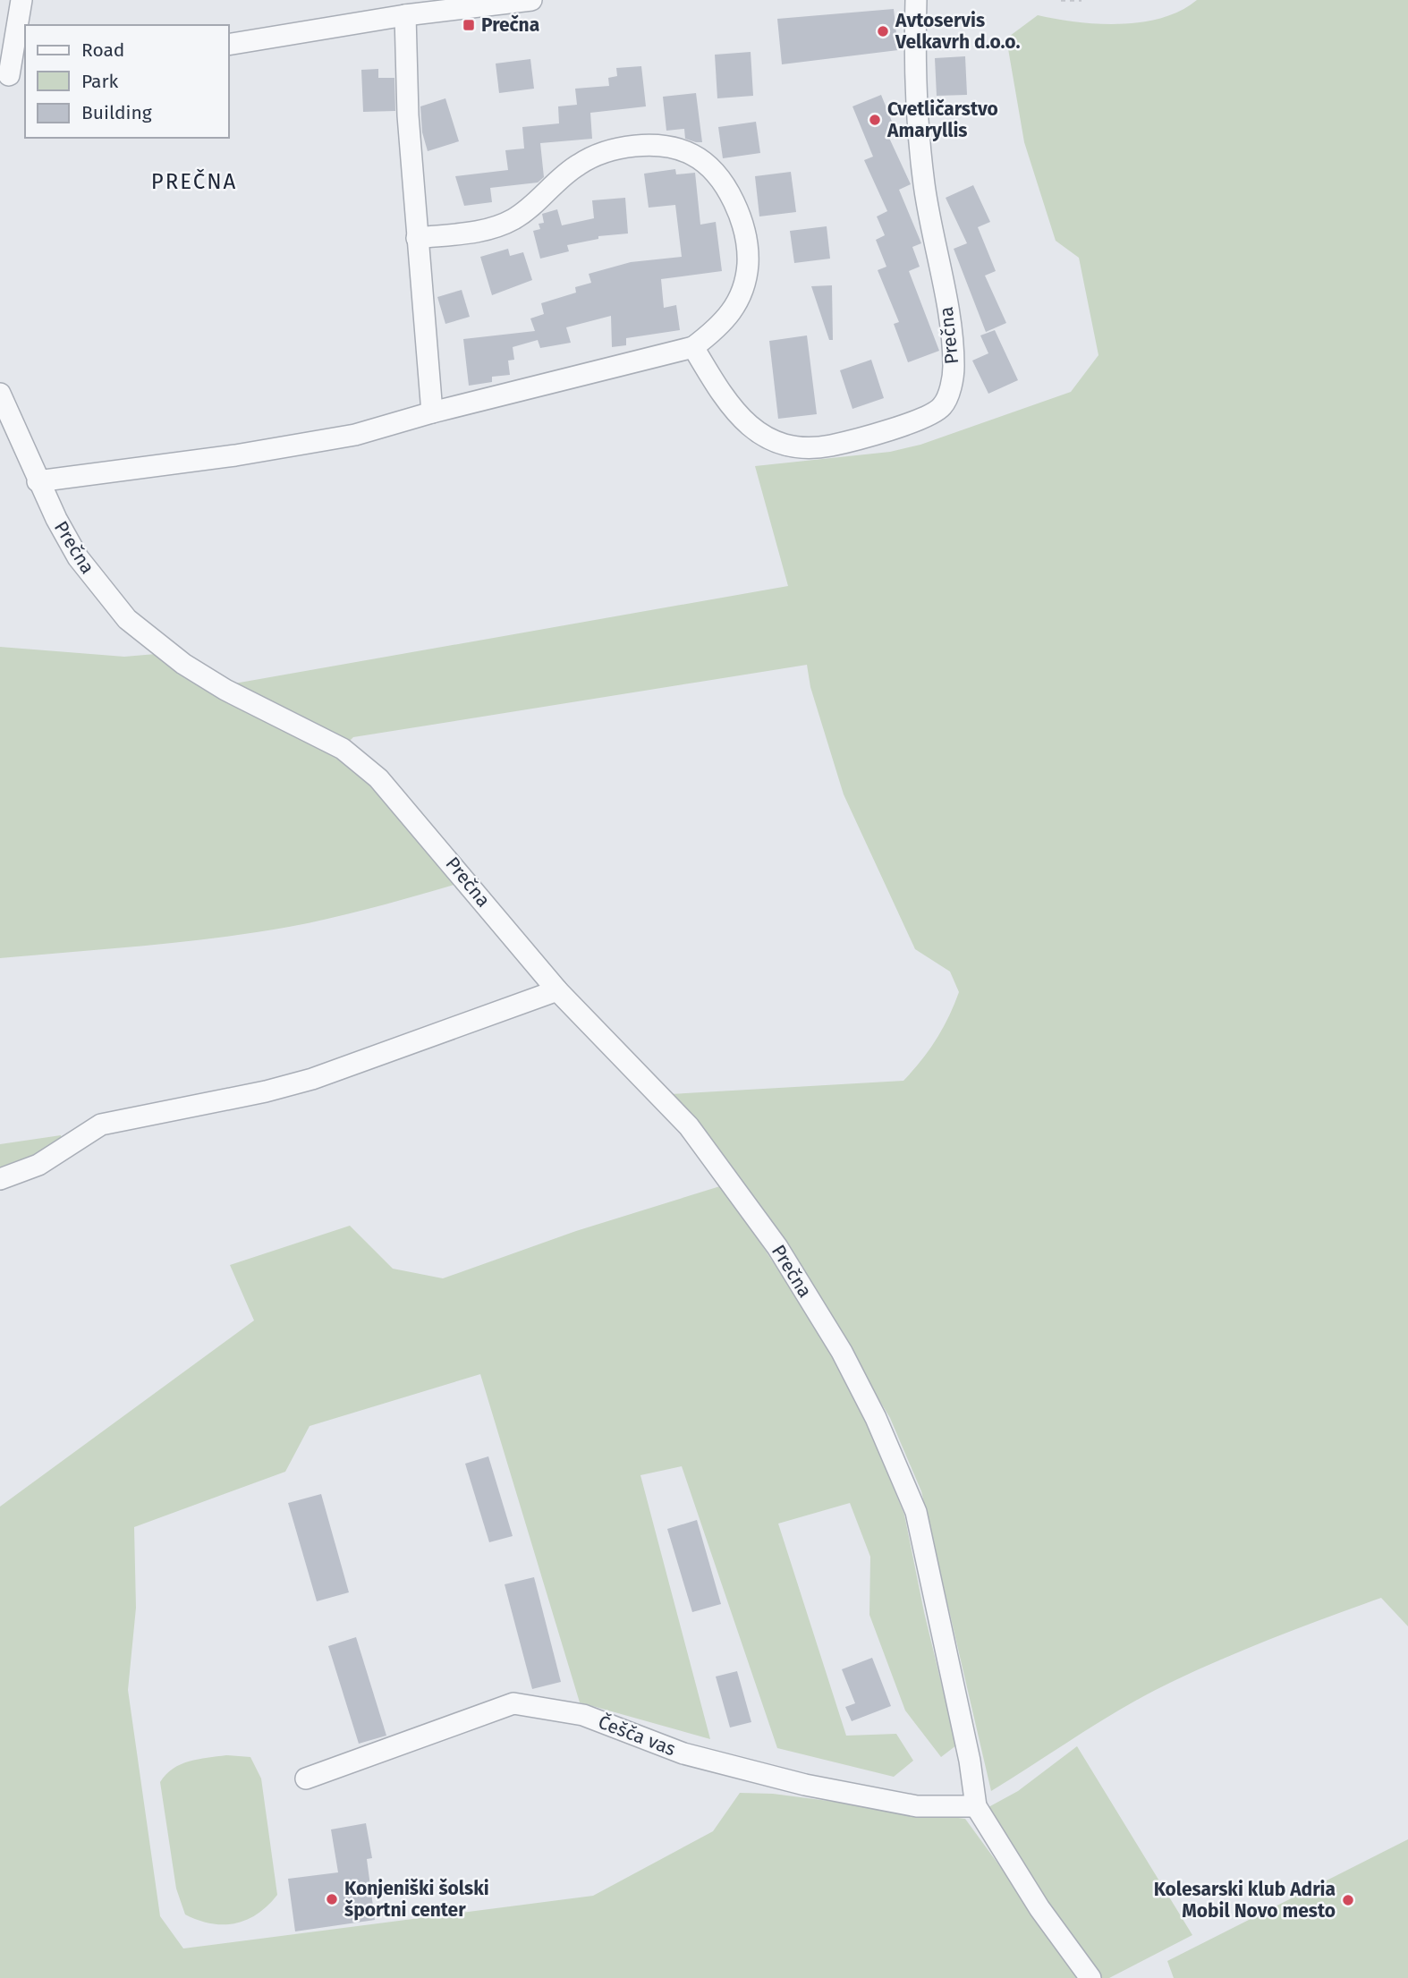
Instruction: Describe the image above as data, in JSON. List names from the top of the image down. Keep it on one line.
{"streets":{"street":["Prečna","Češča vas"]},"crossings":[["Prečna","Češča vas"]],"districts":["PREČNA"],"places":{"transit":["Prečna"],"other":["Avtoservis Velkavrh d.o.o.","Cvetličarstvo Amaryllis","Konjeniški šolski športni center","Kolesarski klub Adria Mobil Novo mesto"]},"legend":["Road","Park","Building"]}
